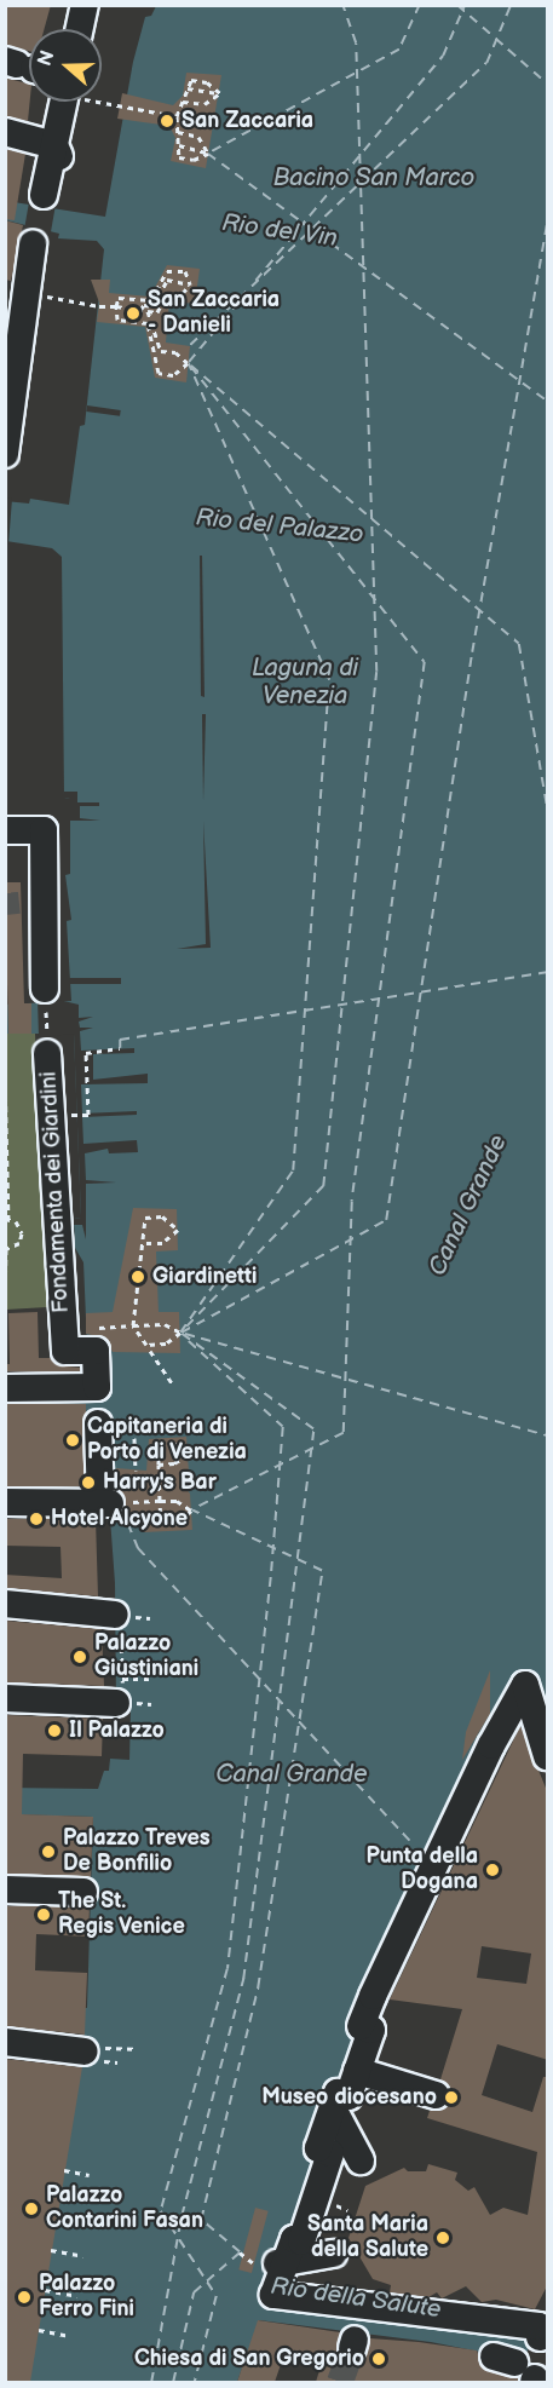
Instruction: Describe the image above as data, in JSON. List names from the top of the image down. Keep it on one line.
{"streets":{"street":["Fondamenta dei Giardini"]},"water":["Bacino San Marco","Rio del Vin","Rio del Palazzo","Laguna di Venezia","Canal Grande","Rio della Salute"],"places":["San Zaccaria","San Zaccaria - Danieli","Giardinetti","Capitaneria di Porto di Venezia","Harry's Bar","Hotel Alcyone","Palazzo Giustiniani","Il Palazzo","Palazzo Treves De Bonfilio","Punta della Dogana","The St. Regis Venice","Museo diocesano","Palazzo Contarini Fasan","Santa Maria della Salute","Palazzo Ferro Fini","Chiesa di San Gregorio"],"north":"left"}
